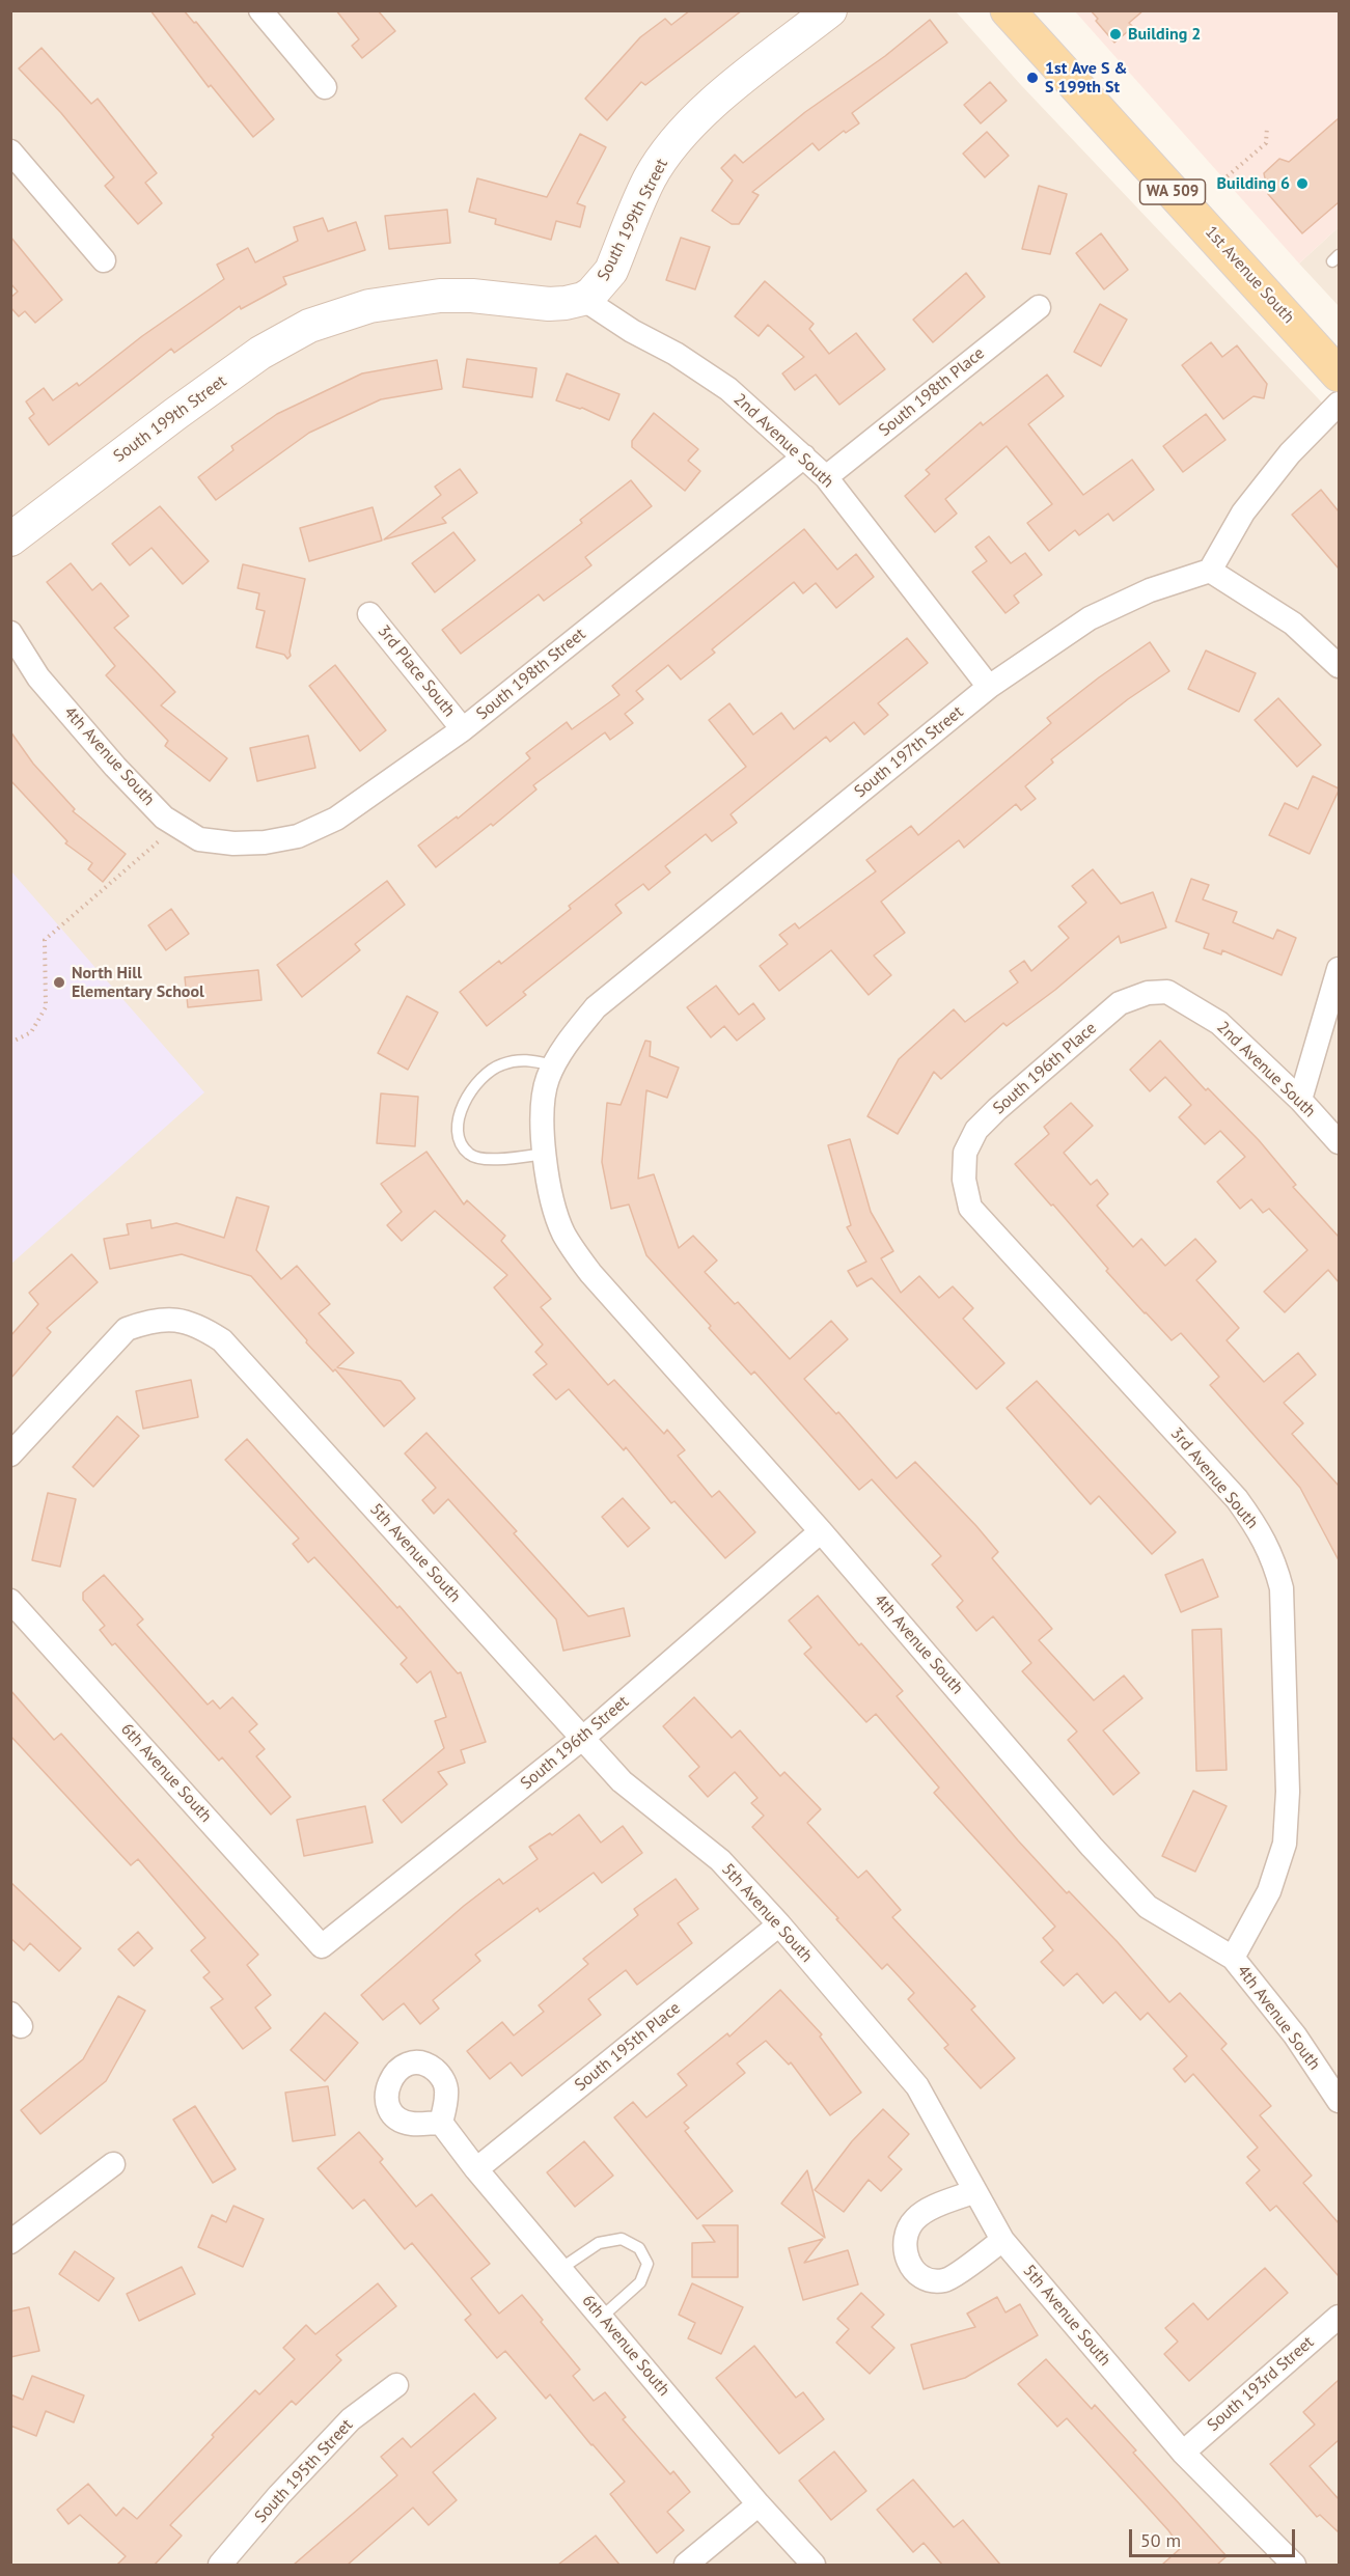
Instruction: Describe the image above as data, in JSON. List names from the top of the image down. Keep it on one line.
{"streets":{"main road":["WA 509","1st Avenue South"],"street":["South 199th Street","South 198th Place","2nd Avenue South","3rd Place South","South 198th Street","South 197th Street","4th Avenue South","South 196th Place","3rd Avenue South","5th Avenue South","South 196th Street","6th Avenue South","South 195th Place","South 193rd Street","South 195th Street"]},"crossings":[["South 199th Street","2nd Avenue South"],["South 198th Place","2nd Avenue South"],["2nd Avenue South","South 198th Street"],["2nd Avenue South","South 197th Street"],["2nd Avenue South","South 196th Place"],["3rd Place South","South 198th Street"],["South 198th Street","4th Avenue South"],["South 197th Street","4th Avenue South"],["4th Avenue South","3rd Avenue South"],["4th Avenue South","South 196th Street"],["South 196th Place","3rd Avenue South"],["5th Avenue South","South 196th Street"],["5th Avenue South","South 195th Place"],["5th Avenue South","South 193rd Street"],["South 196th Street","6th Avenue South"],["6th Avenue South","South 195th Place"]],"places":["Building 2","1st Ave S & S 199th St","Building 6","North Hill Elementary School"],"scale_bar":"50 m"}
